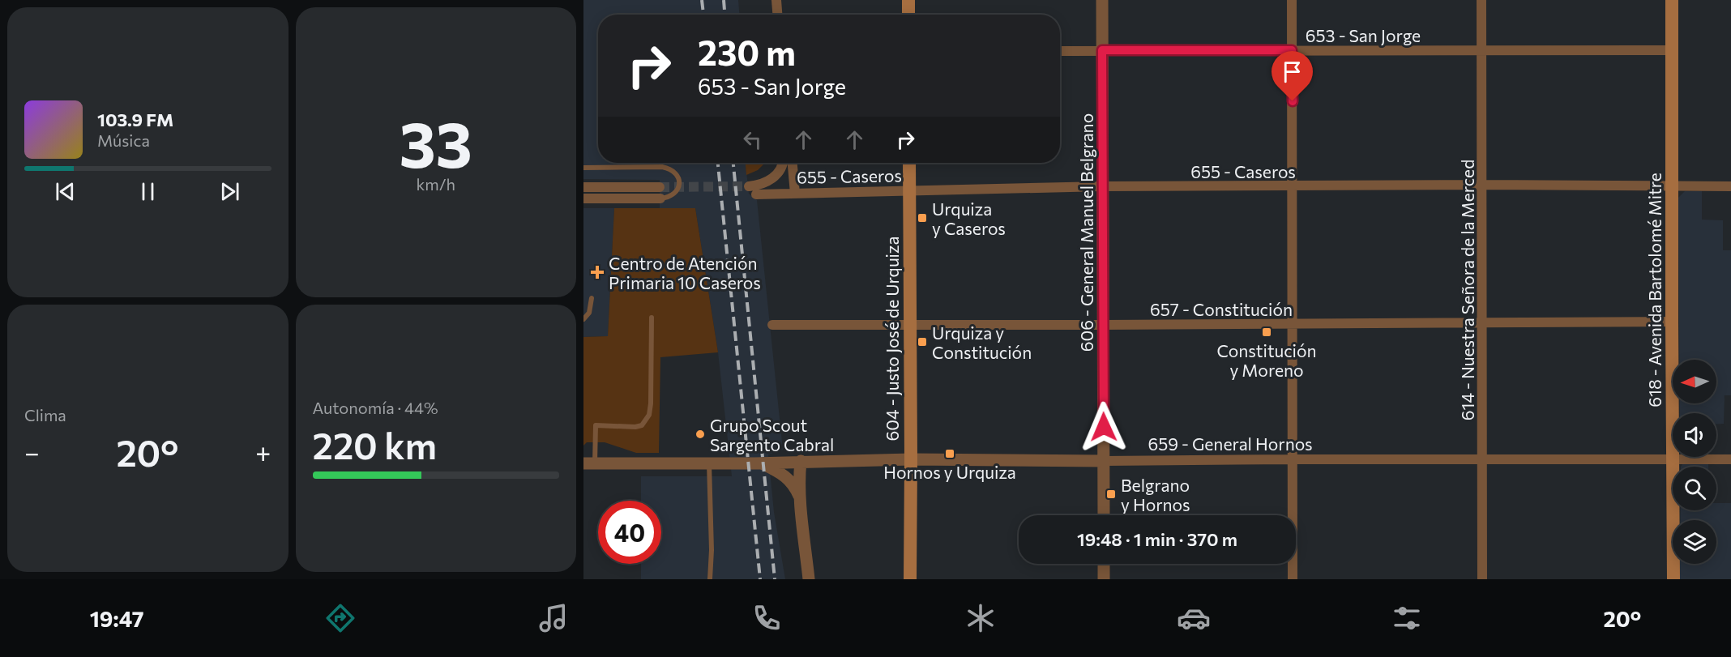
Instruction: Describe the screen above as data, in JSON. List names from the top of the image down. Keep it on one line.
{"streets":{"main road":["618 - Avenida Bartolomé Mitre","604 - Justo José de Urquiza"],"street":["653 - San Jorge","655 - Caseros","606 - General Manuel Belgrano","614 - Nuestra Señora de la Merced","657 - Constitución","659 - General Hornos"]},"crossings":[["653 - San Jorge","606 - General Manuel Belgrano"],["653 - San Jorge","614 - Nuestra Señora de la Merced"],["653 - San Jorge","618 - Avenida Bartolomé Mitre"],["655 - Caseros","606 - General Manuel Belgrano"],["655 - Caseros","614 - Nuestra Señora de la Merced"],["655 - Caseros","618 - Avenida Bartolomé Mitre"],["655 - Caseros","604 - Justo José de Urquiza"],["606 - General Manuel Belgrano","657 - Constitución"],["606 - General Manuel Belgrano","659 - General Hornos"],["614 - Nuestra Señora de la Merced","657 - Constitución"],["614 - Nuestra Señora de la Merced","659 - General Hornos"],["618 - Avenida Bartolomé Mitre","657 - Constitución"],["618 - Avenida Bartolomé Mitre","659 - General Hornos"],["657 - Constitución","604 - Justo José de Urquiza"],["604 - Justo José de Urquiza","659 - General Hornos"]],"places":{"transit":["Urquiza y Caseros","Constitución y Moreno","Urquiza y Constitución","Hornos y Urquiza","Belgrano y Hornos"],"health":["Centro de Atención Primaria 10 Caseros"],"other":["Grupo Scout Sargento Cabral"]},"north":"left","page":{"tile":[["33","km/h"],"Clima",["Autonomía · 44%","220 km"]],"turn":["230 m","653 - San Jorge"],"song":["103.9 FM","Música"],"heat":["−","20°","+"],"limit":"40","trip":"19:48 · 1 min · 370 m","tabs":["19:47","20°"]}}
